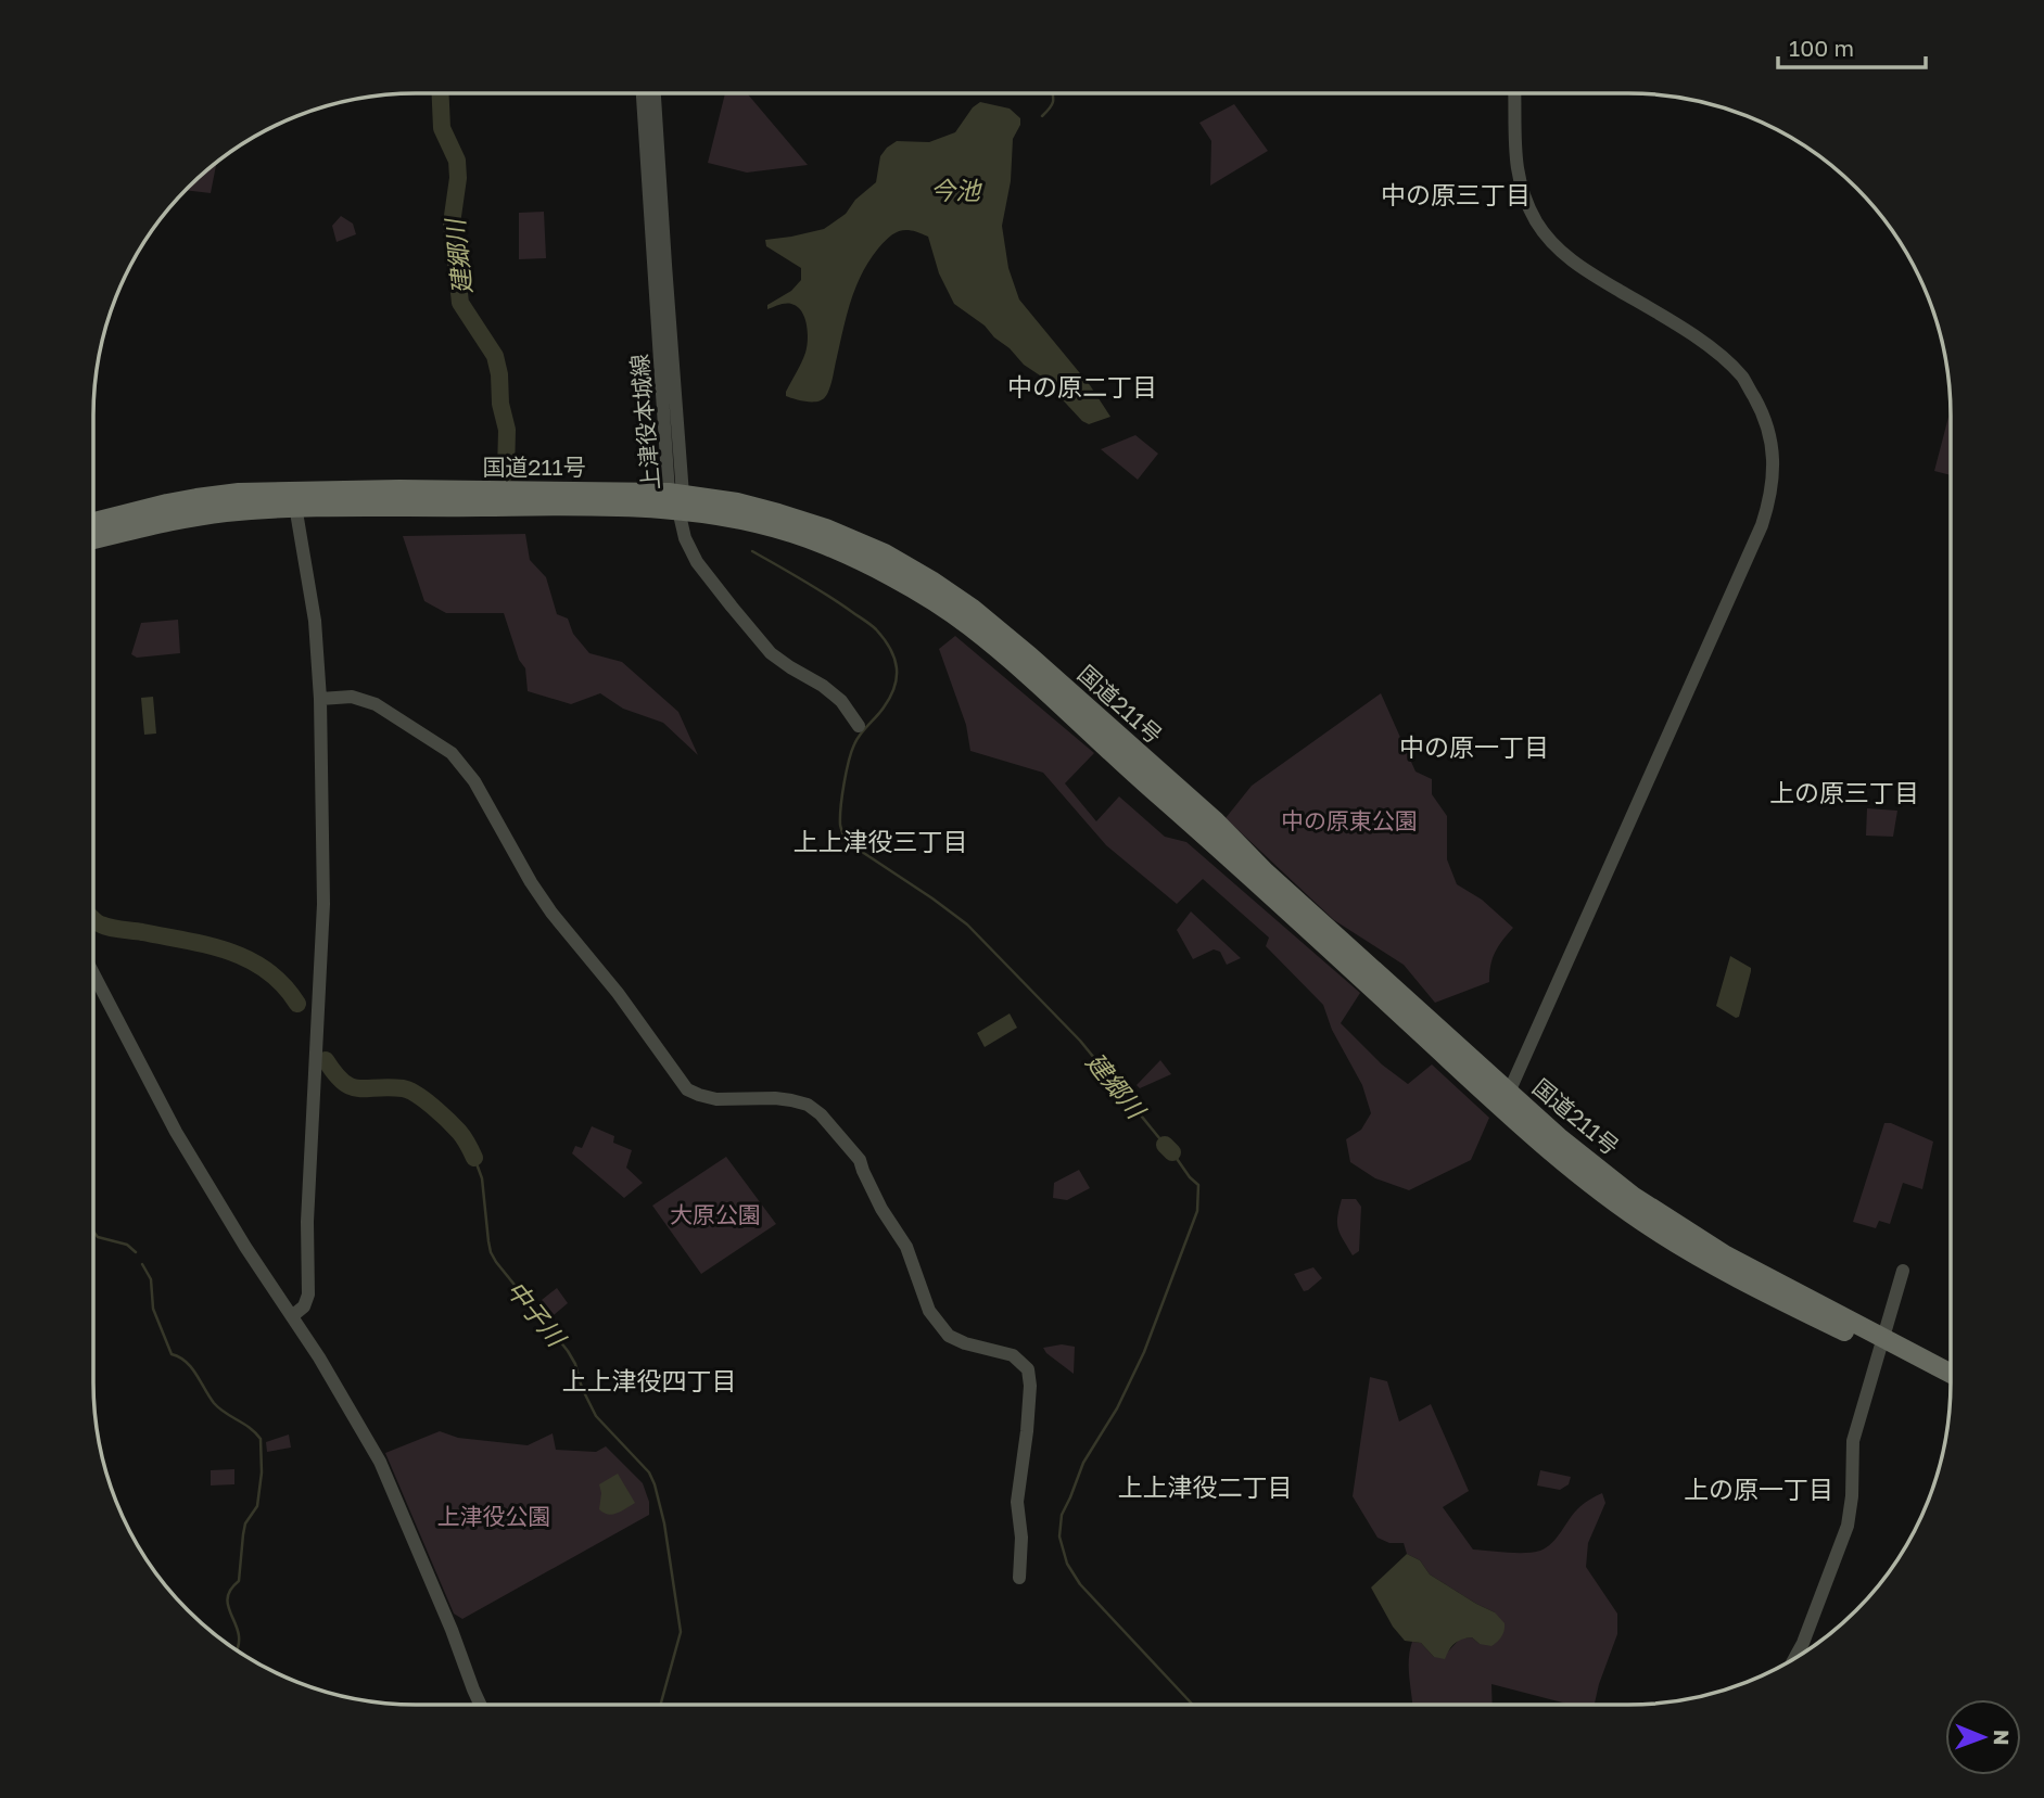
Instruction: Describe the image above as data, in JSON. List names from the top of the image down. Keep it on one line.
{"streets":{"highway":["国道211号"],"street":["上津役本城線"]},"crossings":[["上津役本城線","国道211号"]],"districts":["中の原三丁目","中の原二丁目","中の原一丁目","上の原三丁目","上上津役三丁目","上上津役四丁目","上上津役二丁目","上の原一丁目"],"water":["今池","建郷川","中子川"],"parks":["中の原東公園","大原公園","上津役公園"],"scale_bar":"100 m","north":"right"}
